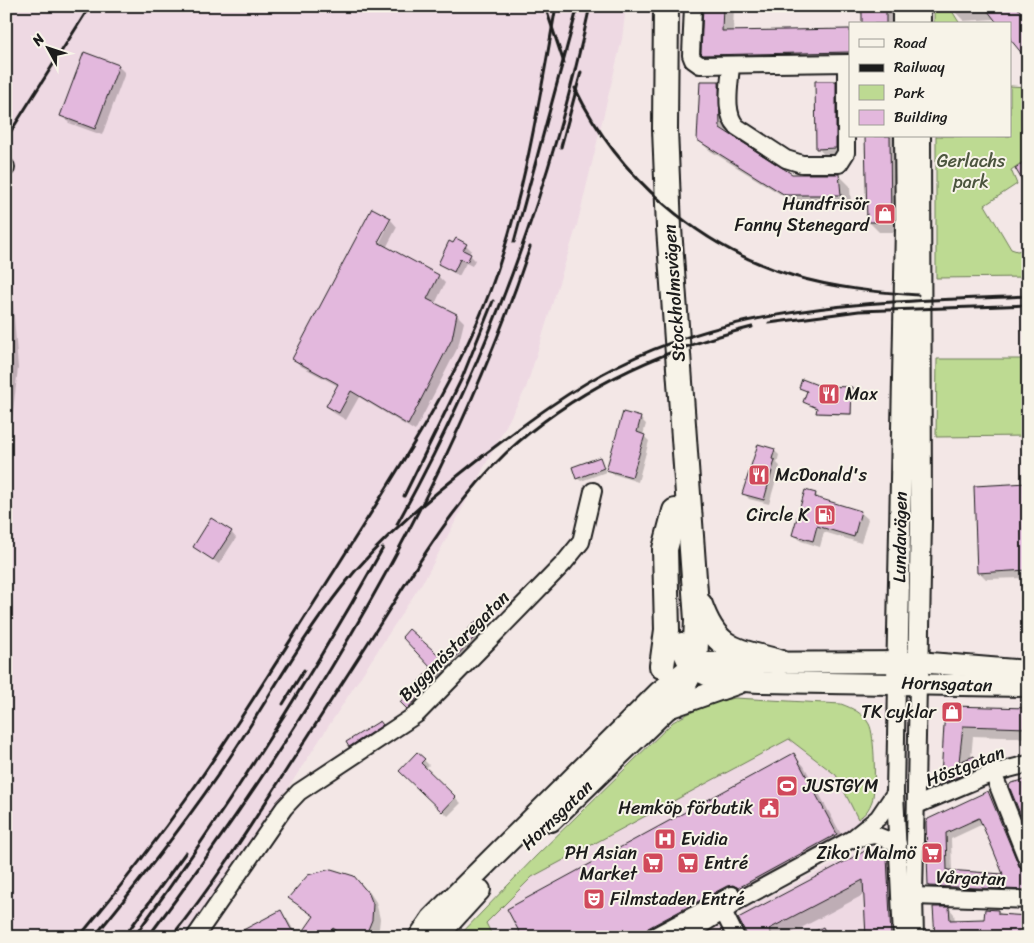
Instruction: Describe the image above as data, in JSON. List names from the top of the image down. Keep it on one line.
{"streets":{"highway":["Stockholmsvägen"],"main road":["Lundavägen","Hornsgatan"],"street":["Byggmästaregatan","Höstgatan","Vårgatan"]},"crossings":[["Stockholmsvägen","Hornsgatan"],["Lundavägen","Hornsgatan"],["Lundavägen","Höstgatan"],["Lundavägen","Vårgatan"]],"parks":["Gerlachs park"],"places":{"shop":["Hundfrisör Fanny Stenegard","TK cyklar"],"restaurant":["Max","McDonald's"],"fuel station":["Circle K"],"sports":["JUSTGYM"],"public building":["Hemköp förbutik"],"hospital":["Evidia"],"supermarket":["Ziko i Malmö","PH Asian Market","Entré"],"theatre":["Filmstaden Entré"]},"legend":["Road","Railway","Park","Building"],"north":"top left"}
